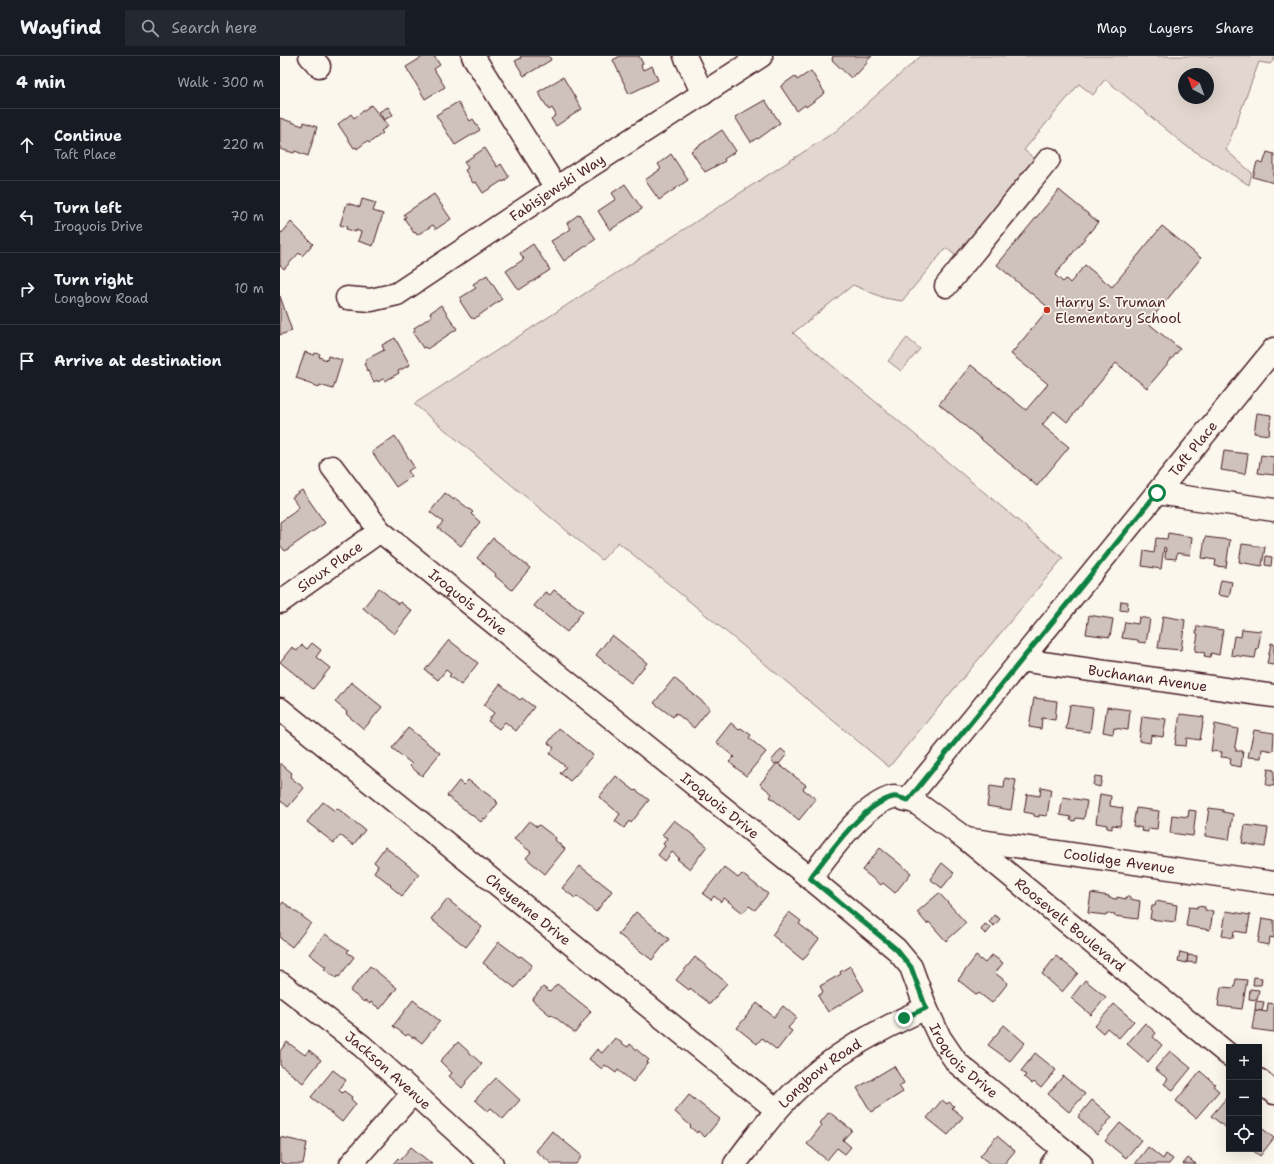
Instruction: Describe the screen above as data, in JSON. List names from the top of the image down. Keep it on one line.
{"streets":{"street":["Fabisjewski Way","Taft Place","Sioux Place","Iroquois Drive","Buchanan Avenue","Coolidge Avenue","Cheyenne Drive","Roosevelt Boulevard","Jackson Avenue","Longbow Road"]},"crossings":[["Taft Place","Buchanan Avenue"],["Taft Place","Roosevelt Boulevard"],["Sioux Place","Iroquois Drive"],["Iroquois Drive","Longbow Road"],["Coolidge Avenue","Roosevelt Boulevard"],["Cheyenne Drive","Longbow Road"]],"places":["Harry S. Truman Elementary School"],"north":"top left","page":{"header":"Wayfind","search":"Search here","nav":["Map","Layers","Share"],"heading":["4 min","Walk · 300 m"],"list":[["Continue","Taft Place","220 m"],["Turn left","Iroquois Drive","70 m"],["Turn right","Longbow Road","10 m"],"Arrive at destination"],"map_buttons":["+","−"]}}
